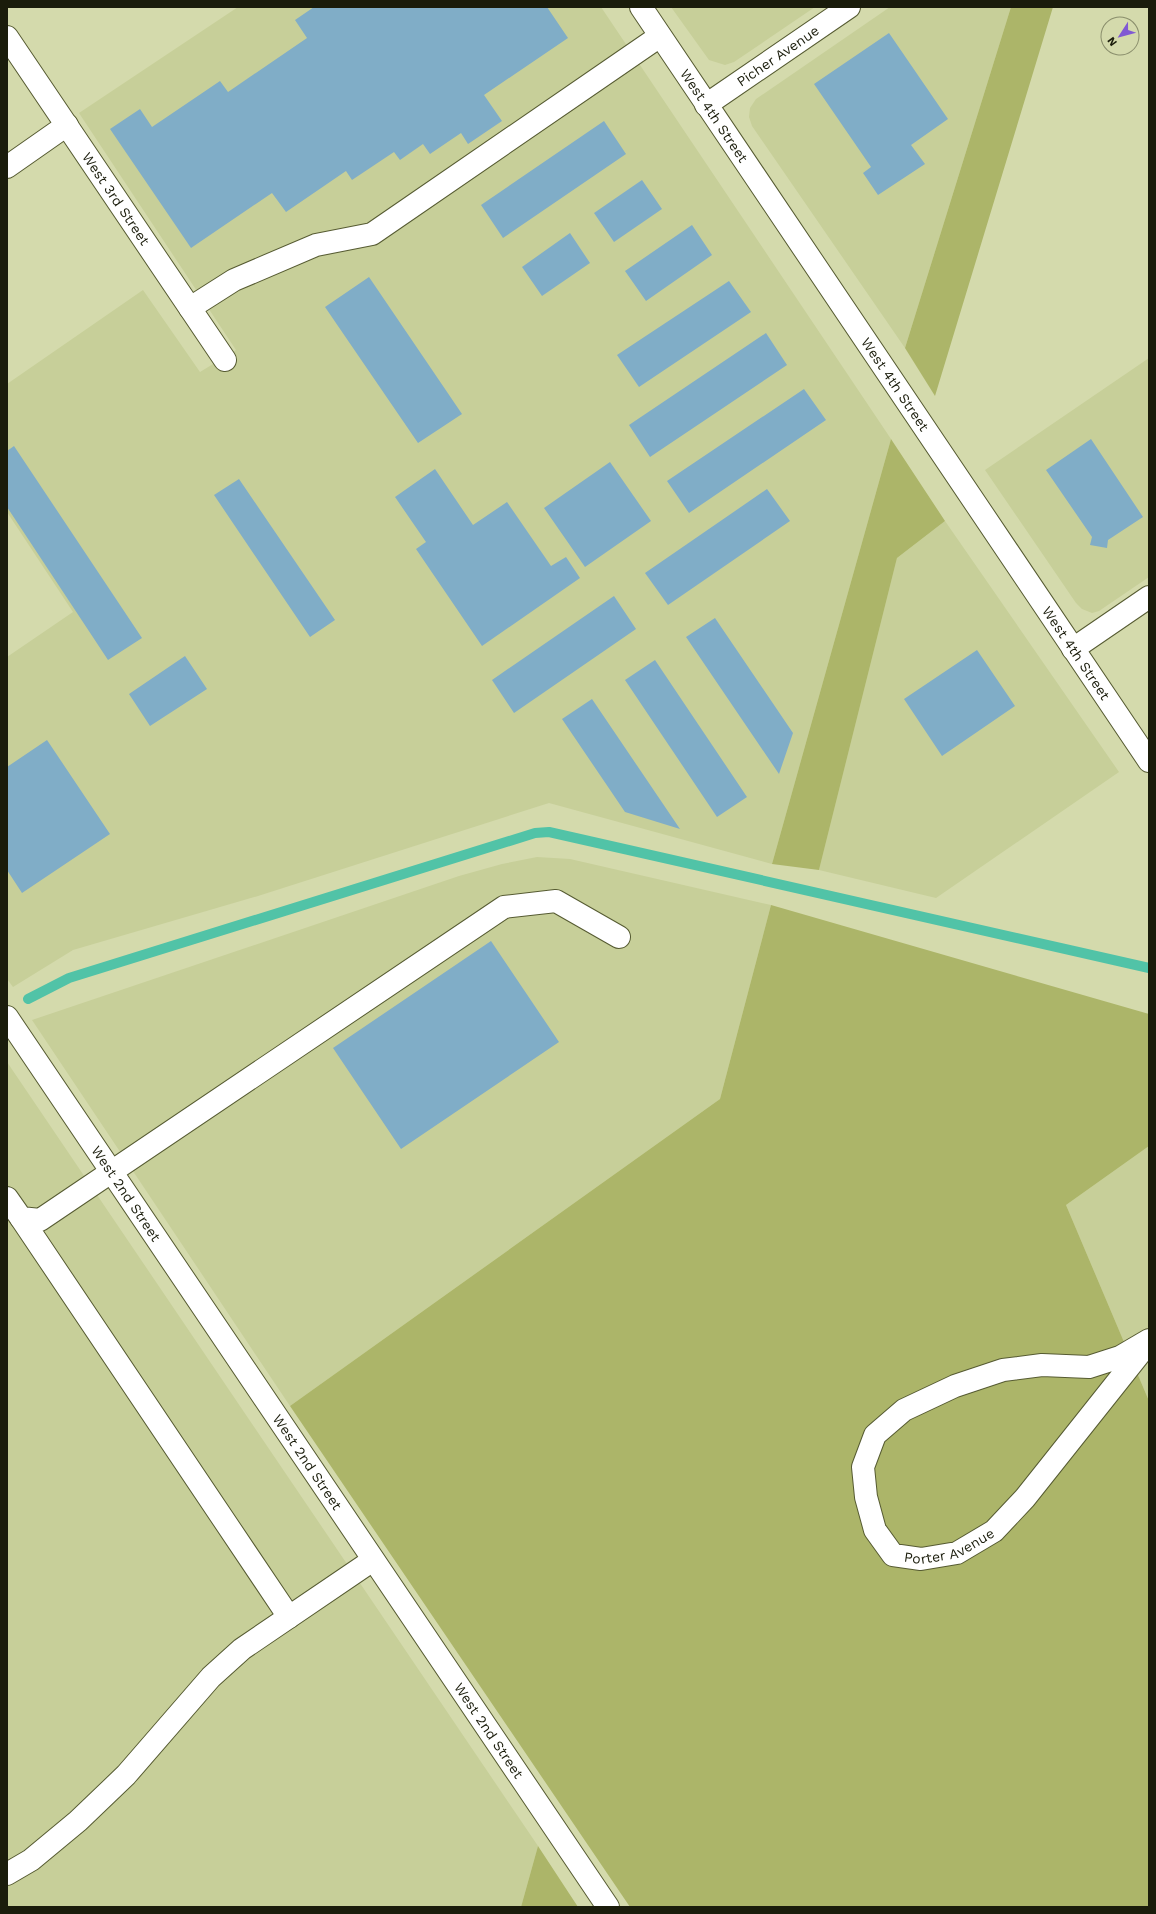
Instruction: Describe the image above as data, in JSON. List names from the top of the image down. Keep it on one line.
{"streets":{"street":["Picher Avenue","West 4th Street","West 3rd Street","West 2nd Street","Porter Avenue"]},"crossings":[["Picher Avenue","West 4th Street"]],"north":"bottom left"}
